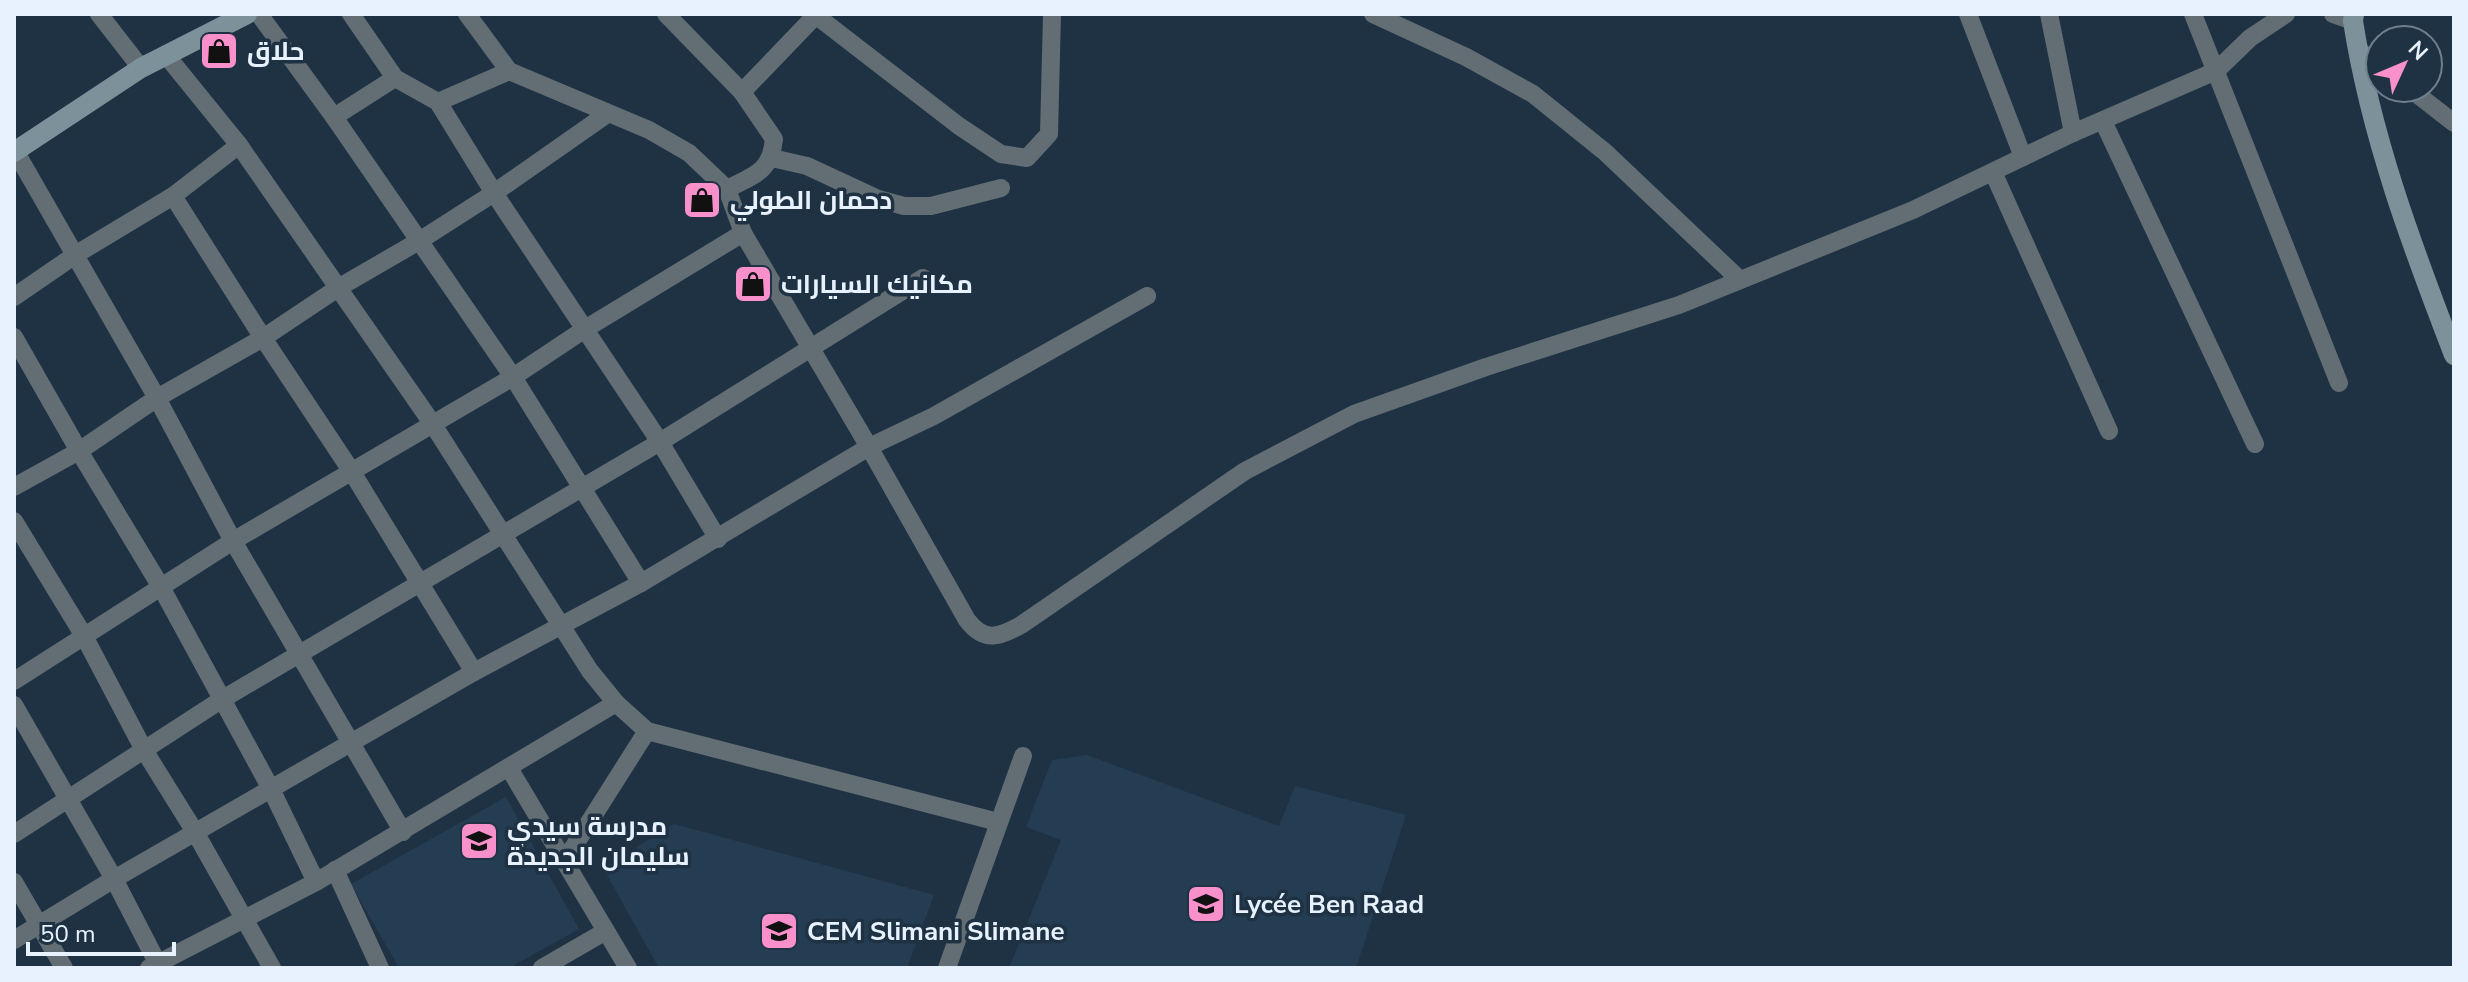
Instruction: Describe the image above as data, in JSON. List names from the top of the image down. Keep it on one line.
{"places":{"shop":["حلاق","دحمان الطولي","مكانيك السيارات"],"school or university":["مدرسة سيدي سليمان الجديدة","Lycée Ben Raad","CEM Slimani Slimane"]},"scale_bar":"50 m","north":"top right"}
